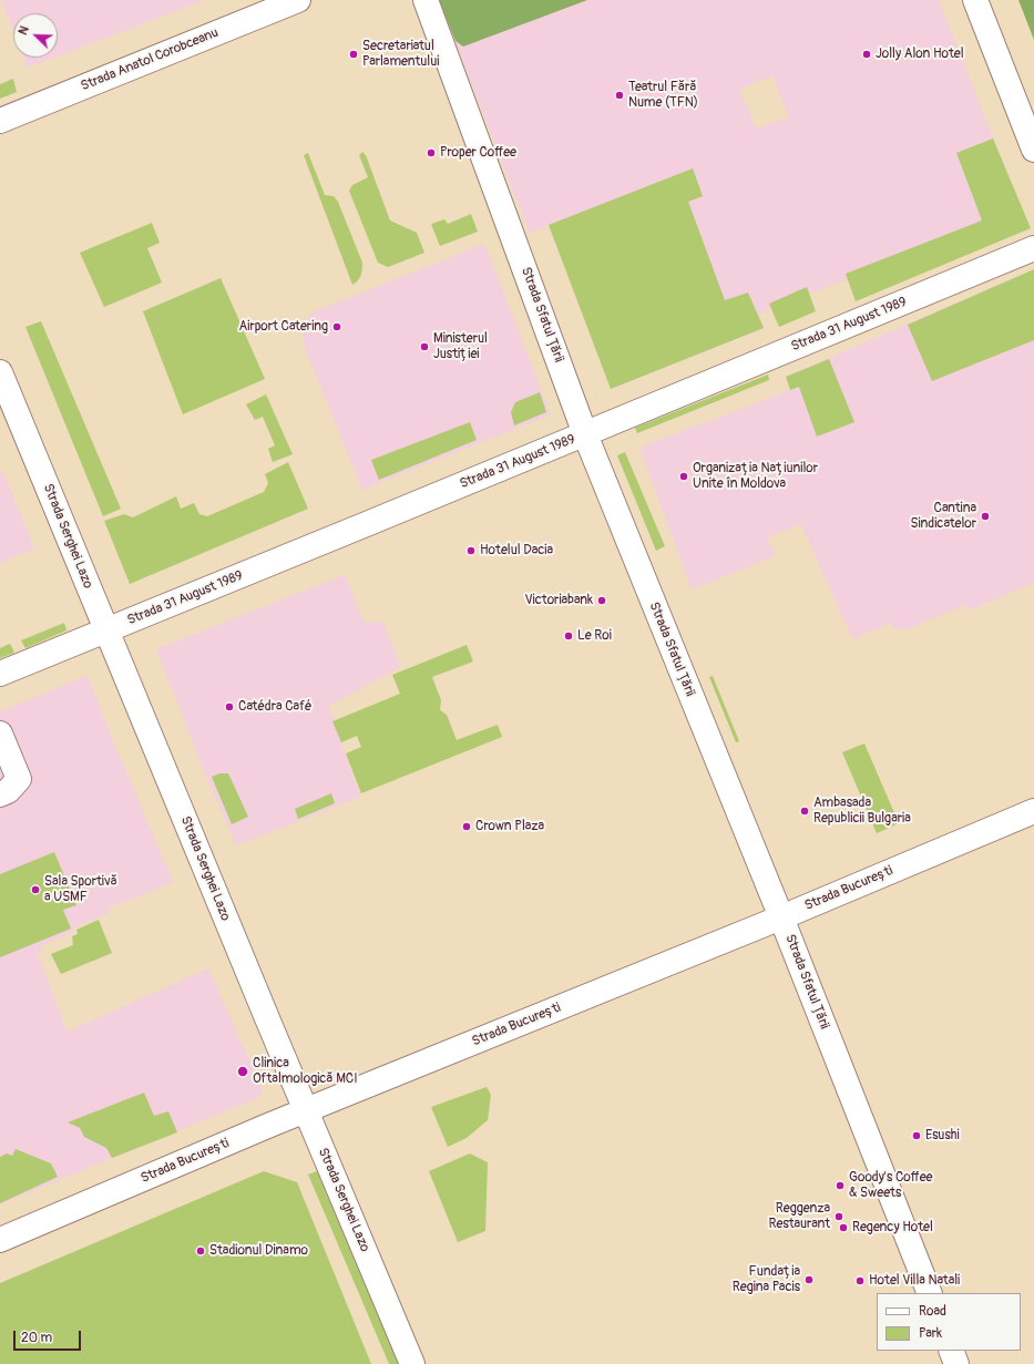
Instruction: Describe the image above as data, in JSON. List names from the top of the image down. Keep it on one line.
{"streets":{"main road":["Strada Anatol Corobceanu","Strada Sfatul Țării","Strada 31 August 1989","Strada Serghei Lazo","Strada București"]},"crossings":[["Strada Sfatul Țării","Strada 31 August 1989"],["Strada Sfatul Țării","Strada București"],["Strada 31 August 1989","Strada Serghei Lazo"],["Strada Serghei Lazo","Strada București"]],"places":["Secretariatul Parlamentului","Jolly Alon Hotel","Teatrul Fără Nume (TFN)","Proper Coffee","Airport Catering","Ministerul Justiției","Organizația Națiunilor Unite în Moldova","Cantina Sindicatelor","Hotelul Dacia","Victoriabank","Le Roi","Catédra Café","Ambasada Republicii Bulgaria","Crown Plaza","Sala Sportivă a USMF","Clinica Oftalmologică MCI","Esushi","Goody's Coffee & Sweets","Reggenza Restaurant","Regency Hotel","Stadionul Dinamo","Fundația Regina Pacis","Hotel Villa Natali"],"legend":["Road","Park"],"scale_bar":"20 m","north":"top left"}
